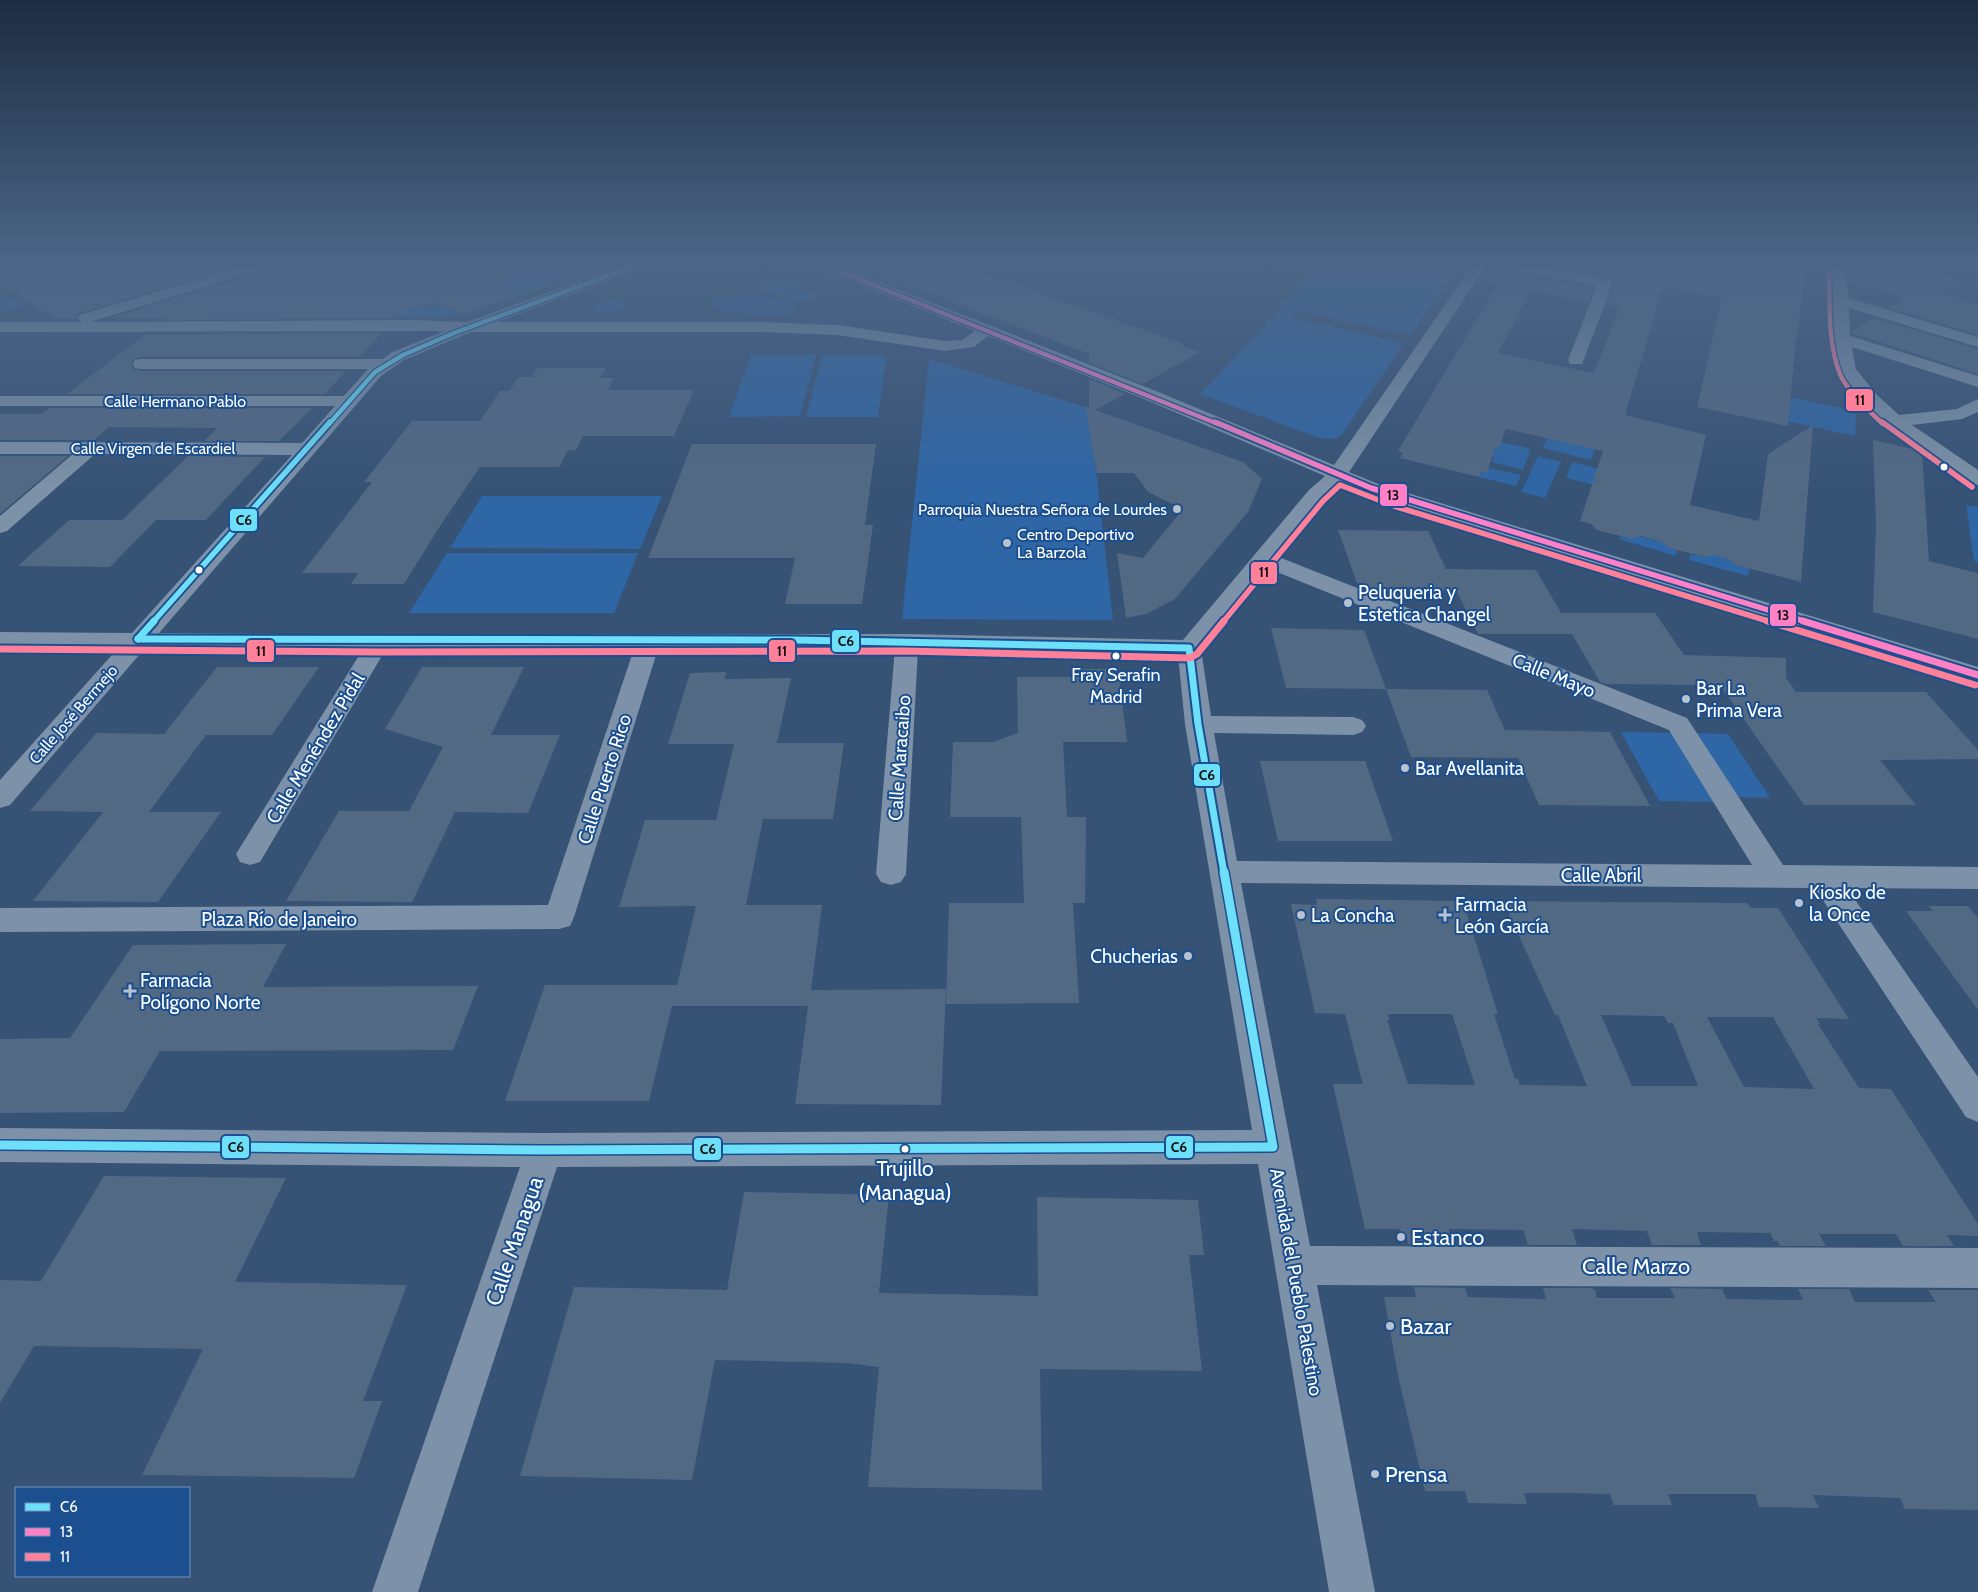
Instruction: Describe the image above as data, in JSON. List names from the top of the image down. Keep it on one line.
{"streets":{"street":["Calle Hermano Pablo","Calle Virgen de Escardiel","Calle Mayo","Calle José Bermejo","Calle Menéndez Pidal","Calle Maracaibo","Calle Puerto Rico","Calle Abril","Plaza Río de Janeiro","Calle Managua","Calle Marzo","Avenida del Pueblo Palestino"]},"crossings":[["Calle Hermano Pablo","Calle José Bermejo"],["Calle Virgen de Escardiel","Calle José Bermejo"],["Calle Mayo","Calle Abril"],["Calle Puerto Rico","Plaza Río de Janeiro"],["Calle Abril","Avenida del Pueblo Palestino"],["Calle Marzo","Avenida del Pueblo Palestino"]],"places":{"other":["Parroquia Nuestra Señora de Lourdes","Centro Deportivo La Barzola","Peluqueria y Estetica Changel","Fray Serafin Madrid","Bar La Prima Vera","Bar Avellanita","Kiosko de la Once","La Concha","Chucherias","Trujillo (Managua)","Estanco","Bazar","Prensa"],"health":["Farmacia León García","Farmacia Polígono Norte"]},"lines":["transit line C6","transit line 13","transit line 11"],"legend":["C6","13","11"]}
